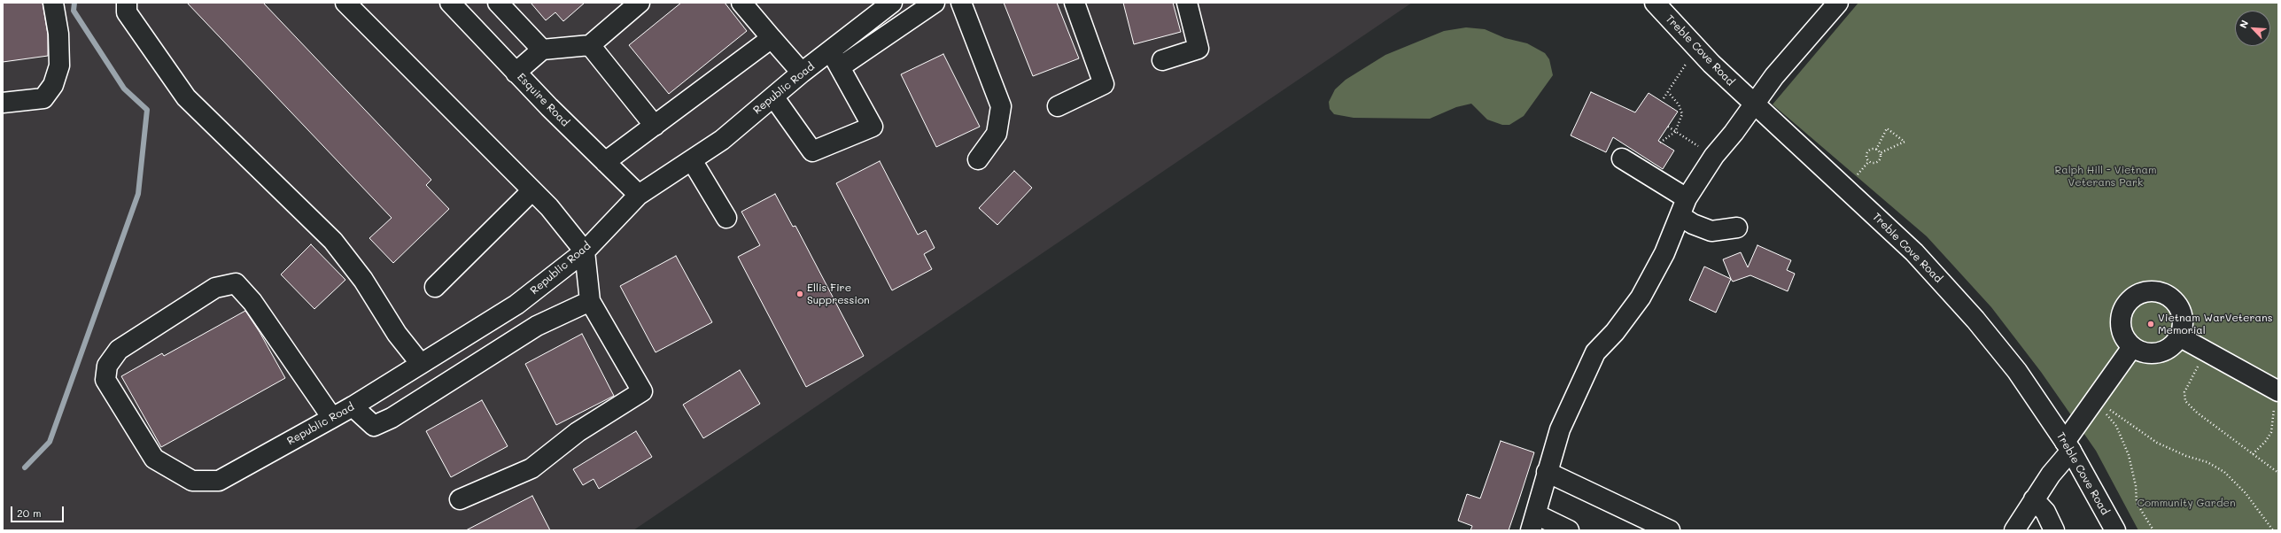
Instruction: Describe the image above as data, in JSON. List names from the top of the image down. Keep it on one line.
{"streets":{"street":["Treble Cove Road","Republic Road","Esquire Road"]},"crossings":[["Republic Road","Esquire Road"]],"parks":["Ralph Hill - Vietnam Veterans Park","Community Garden"],"places":["Ellis Fire Suppression","Vietnam WarVeterans Memorial"],"scale_bar":"20 m","north":"top left"}
